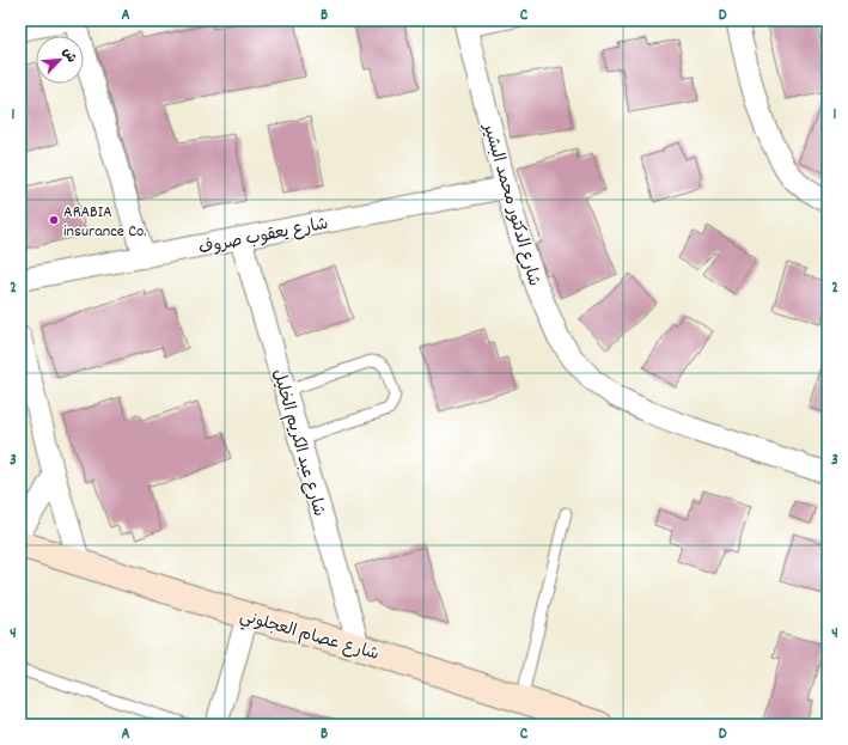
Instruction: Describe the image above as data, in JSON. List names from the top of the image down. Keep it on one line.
{"streets":{"street":["شارع الدكتور محمد البشير","شارع يعقوب صروف","شارع عبد الكريم الخليل","شارع عصام العجلوني"]},"crossings":[["شارع الدكتور محمد البشير","شارع يعقوب صروف"],["شارع يعقوب صروف","شارع عبد الكريم الخليل"],["شارع عبد الكريم الخليل","شارع عصام العجلوني"]],"places":["ARABIA insurance Co."],"north":"top right","grid":{"columns":["A","B","C","D"],"rows":["1","2","3","4"]}}
